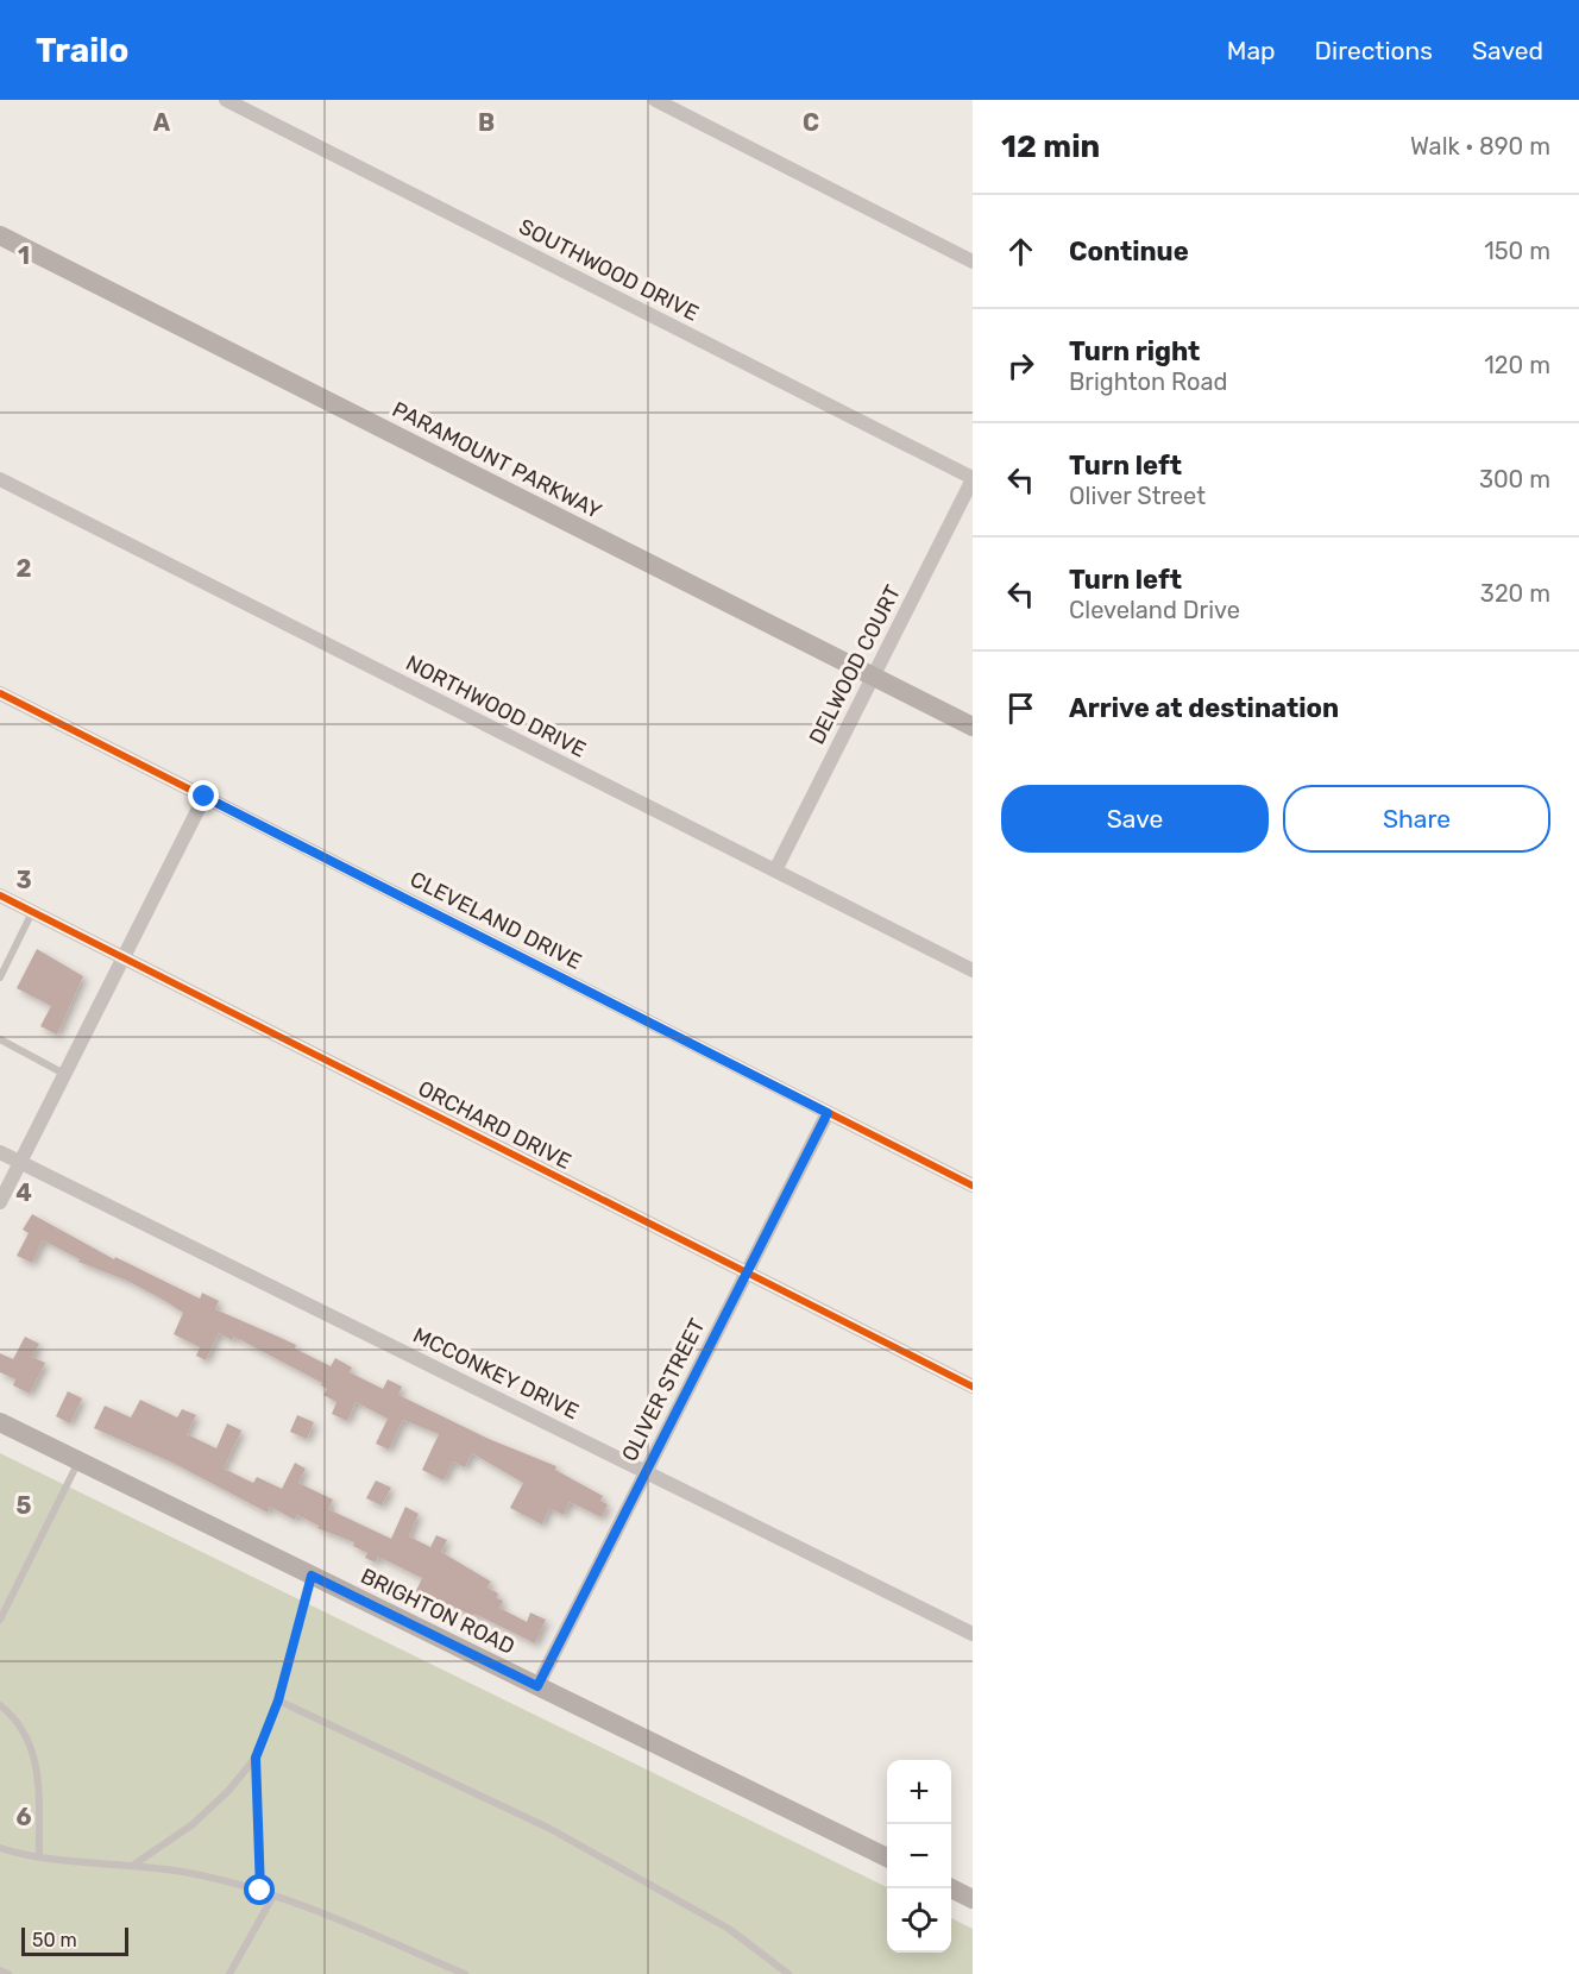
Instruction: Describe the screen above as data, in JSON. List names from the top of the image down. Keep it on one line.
{"streets":{"street":["SOUTHWOOD DRIVE","PARAMOUNT PARKWAY","DELWOOD COURT","NORTHWOOD DRIVE","CLEVELAND DRIVE","ORCHARD DRIVE","MCCONKEY DRIVE","OLIVER STREET","BRIGHTON ROAD"]},"crossings":[["SOUTHWOOD DRIVE","DELWOOD COURT"],["PARAMOUNT PARKWAY","DELWOOD COURT"],["DELWOOD COURT","NORTHWOOD DRIVE"],["CLEVELAND DRIVE","OLIVER STREET"],["ORCHARD DRIVE","OLIVER STREET"],["MCCONKEY DRIVE","OLIVER STREET"],["OLIVER STREET","BRIGHTON ROAD"]],"scale_bar":"50 m","page":{"header":"Trailo","nav":["Map","Directions","Saved"],"heading":["12 min","Walk · 890 m"],"list":[["Continue","150 m"],["Turn right","Brighton Road","120 m"],["Turn left","Oliver Street","300 m"],["Turn left","Cleveland Drive","320 m"],"Arrive at destination"],"buttons":["Save","Share"],"map_buttons":["+","−"],"scale":"50 m"},"grid":{"columns":["A","B","C"],"rows":["1","2","3","4","5","6"]}}
